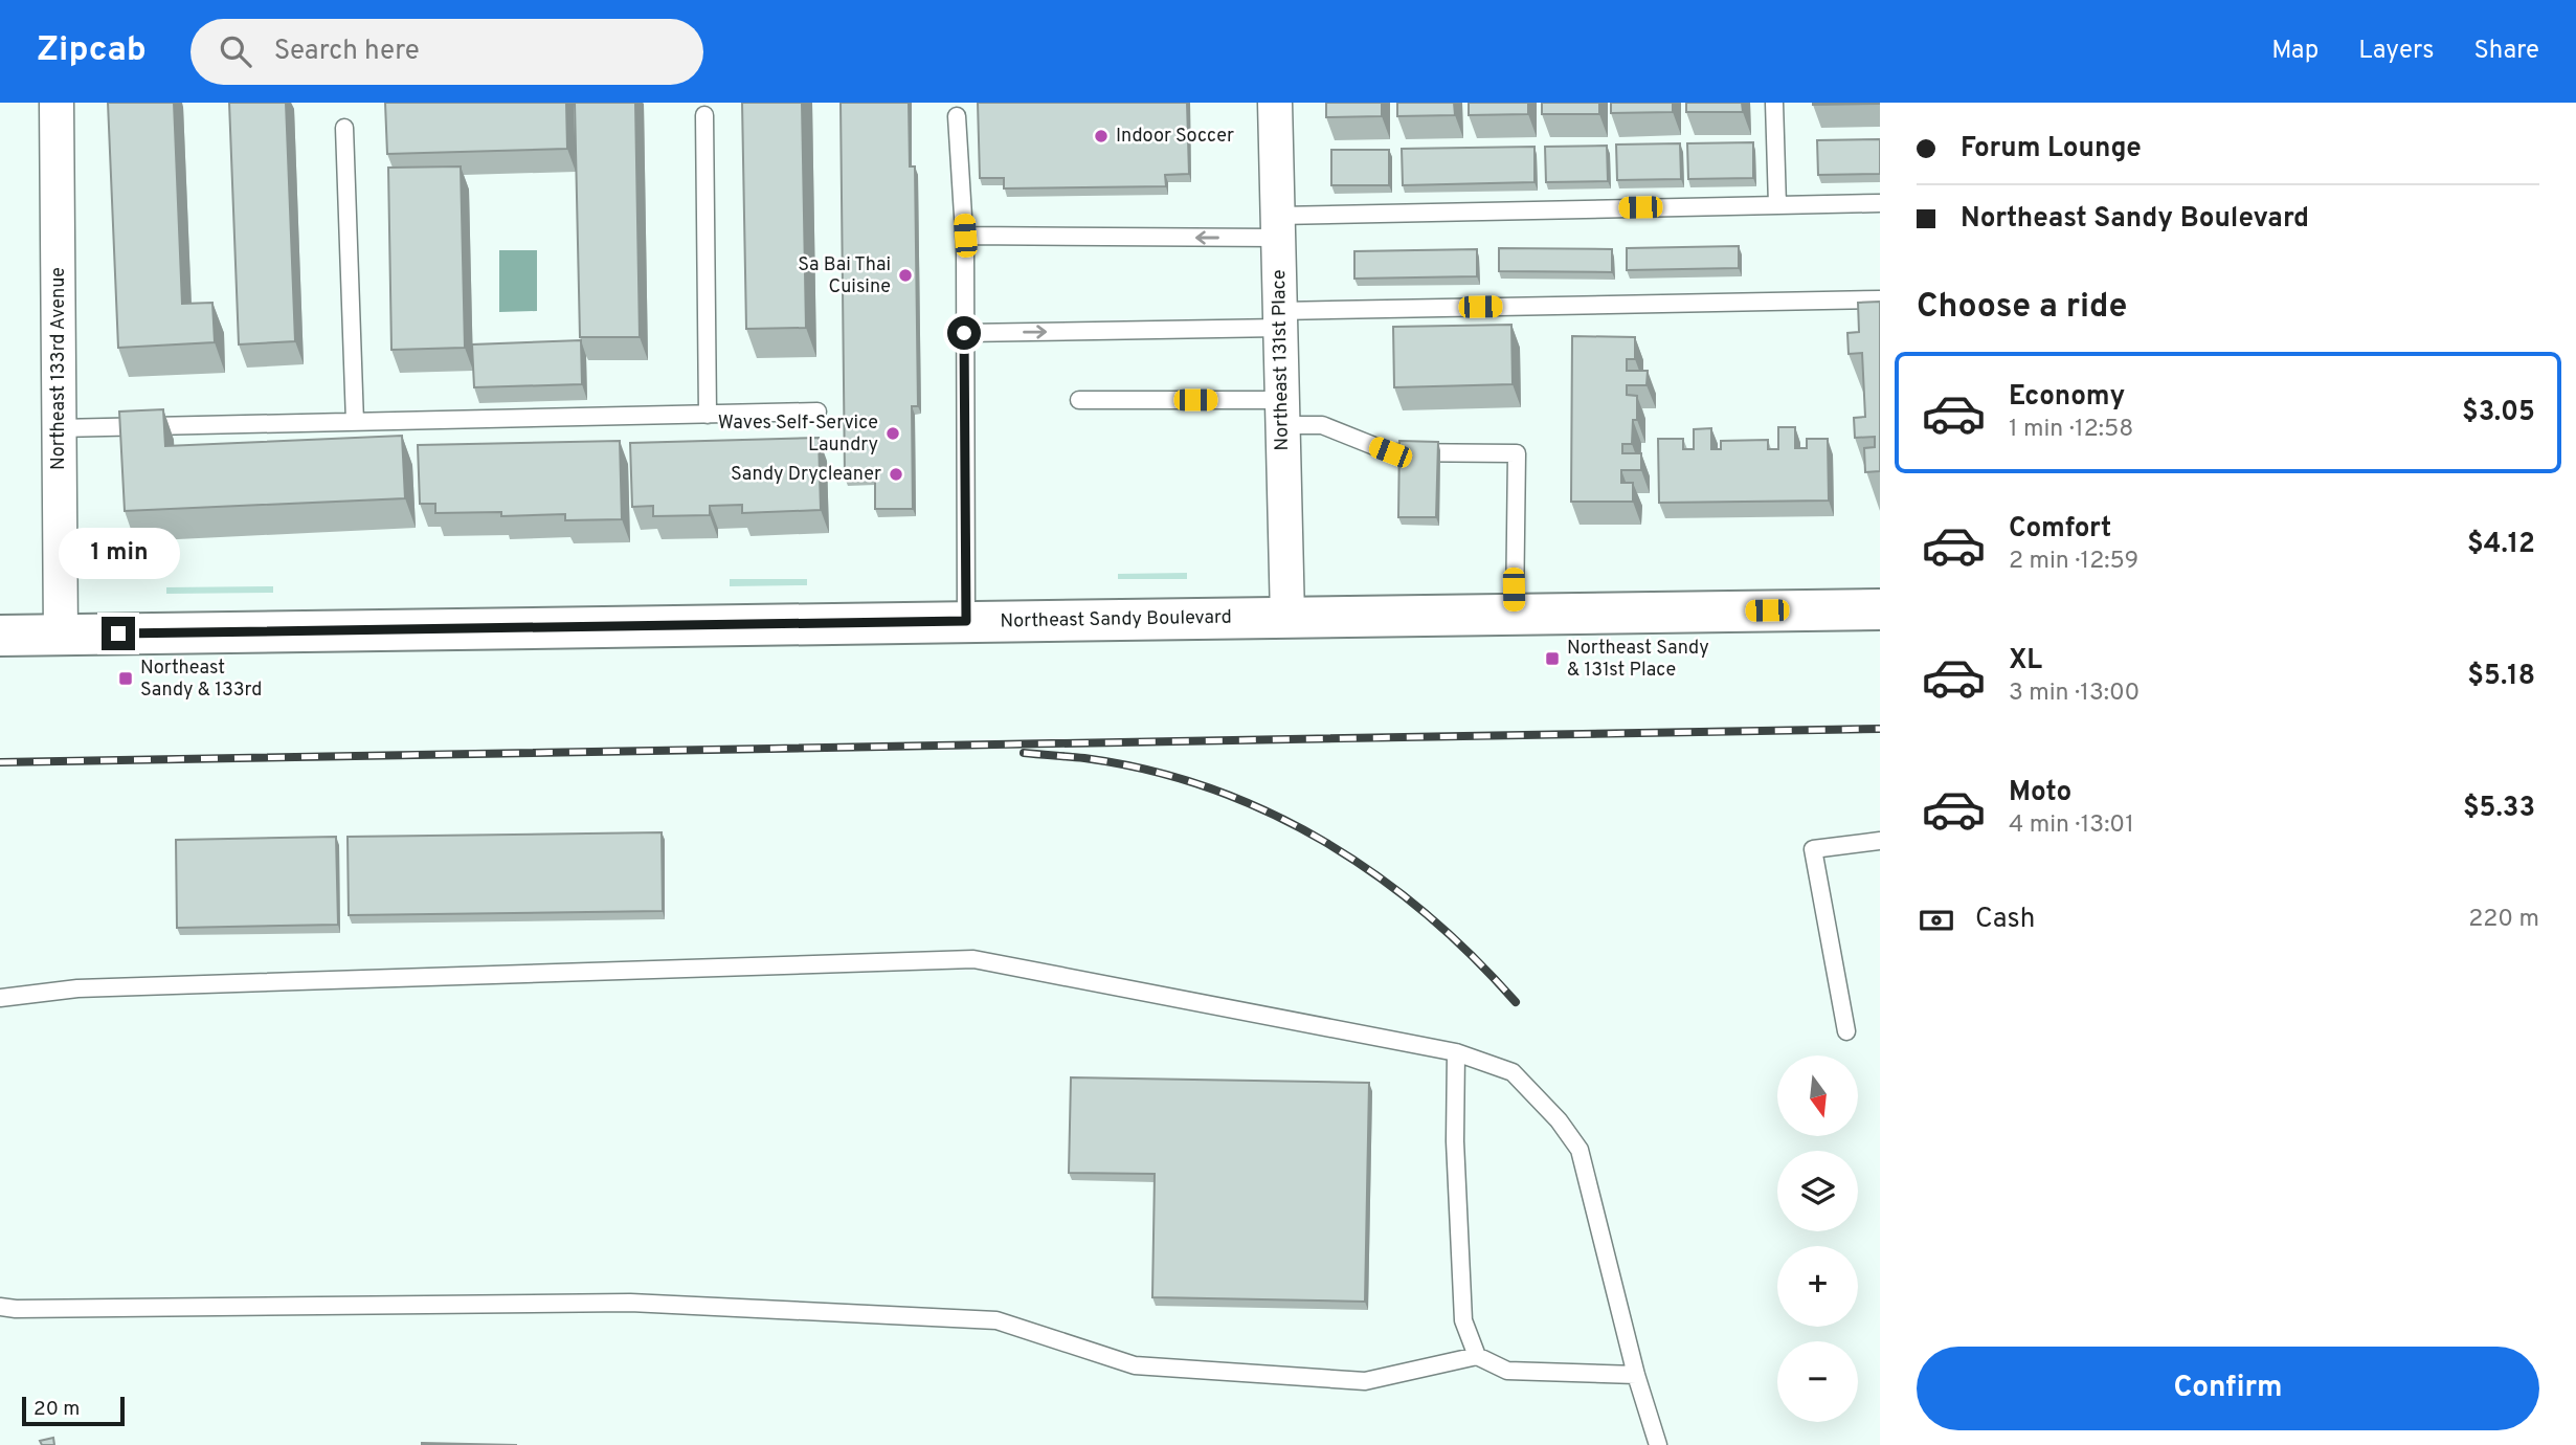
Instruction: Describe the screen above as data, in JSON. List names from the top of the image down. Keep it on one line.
{"streets":{"main road":["Northeast Sandy Boulevard"],"street":["Northeast 131st Place","Northeast 133rd Avenue"]},"crossings":[["Northeast 131st Place","Northeast Sandy Boulevard"],["Northeast 133rd Avenue","Northeast Sandy Boulevard"]],"places":{"other":["Indoor Soccer","Sa Bai Thai Cuisine","Waves Self-Service Laundry","Sandy Drycleaner"],"transit":["Northeast Sandy & 131st Place","Northeast Sandy & 133rd"]},"scale_bar":"20 m","north":"bottom","page":{"header":"Zipcab","search":"Search here","nav":["Map","Layers","Share"],"banner":["Forum Lounge","Northeast Sandy Boulevard"],"heading":"Choose a ride","list":[{"name":"Economy","note":"1 min · 12:58","value":"$3.05"},{"name":"Comfort","note":"2 min · 12:59","value":"$4.12"},{"name":"XL","note":"3 min · 13:00","value":"$5.18"},{"name":"Moto","note":"4 min · 13:01","value":"$5.33"}],"bubble":"1 min","pay":["Cash","220 m"],"map_buttons":["+","−"],"buttons":"Confirm","scale":"20 m"}}
